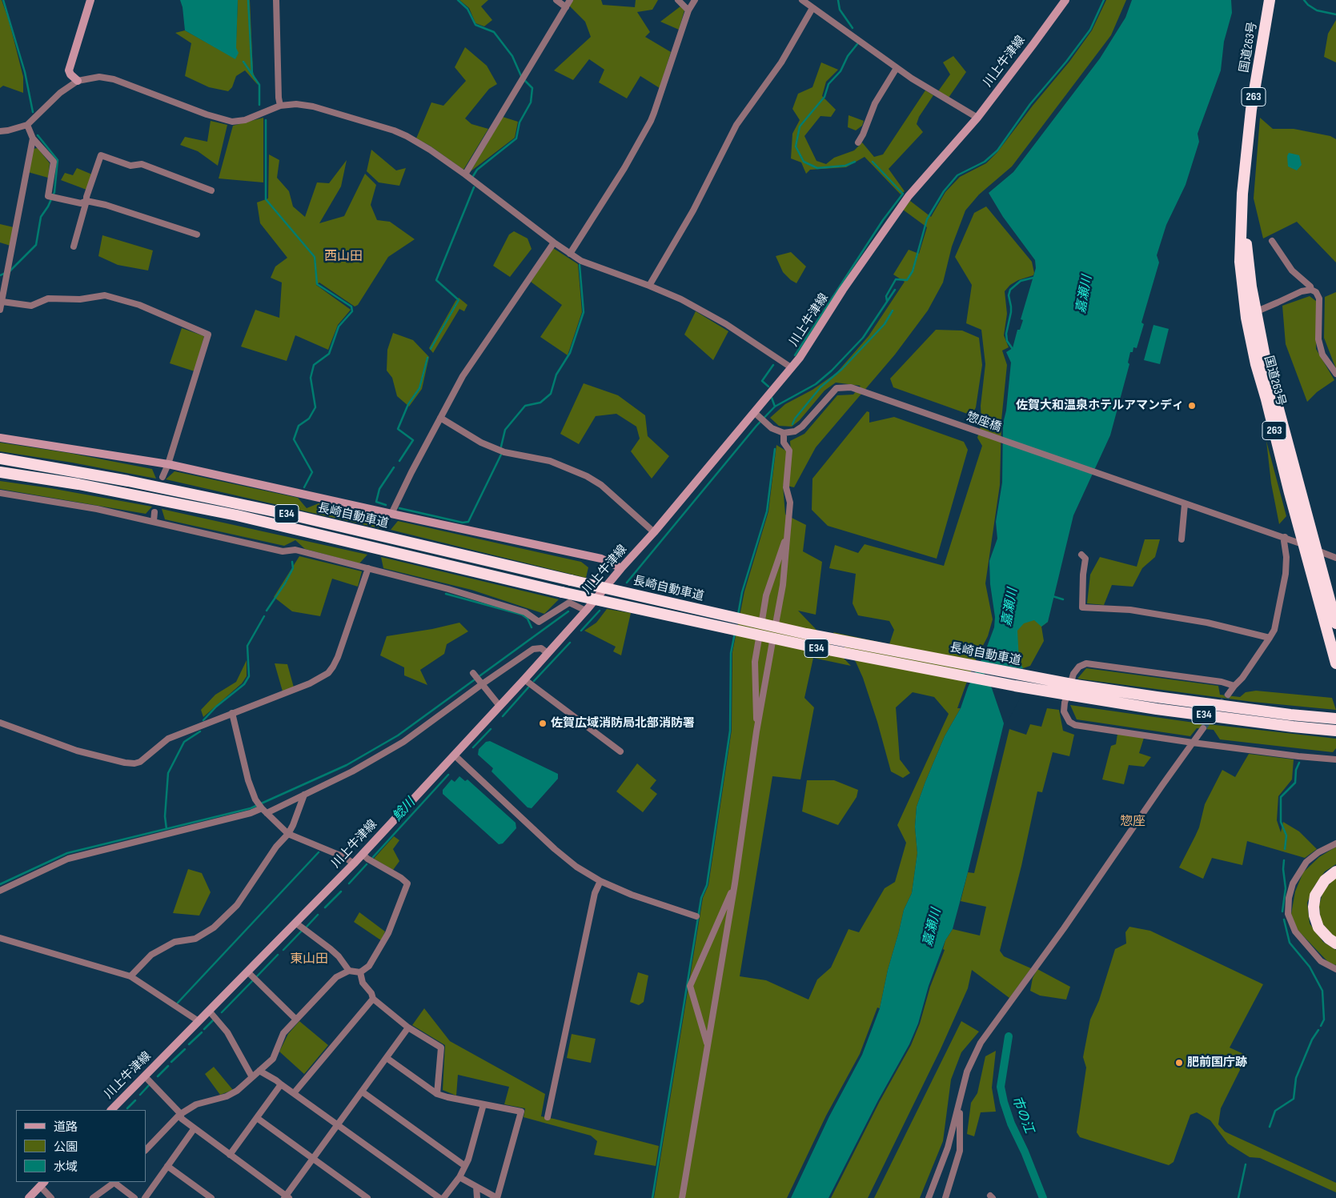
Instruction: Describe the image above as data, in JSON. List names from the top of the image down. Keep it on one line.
{"streets":{"highway":["国道263号","263","E34","長崎自動車道"],"main road":["川上牛津線"],"street":["惣座橋"]},"crossings":[["国道263号","惣座橋"]],"districts":["西山田","惣座","東山田"],"water":["嘉瀬川","鯰川","市の江"],"places":["佐賀大和温泉ホテルアマンディ","佐賀広域消防局北部消防署","肥前国庁跡"],"legend":["道路","公園","水域"]}
